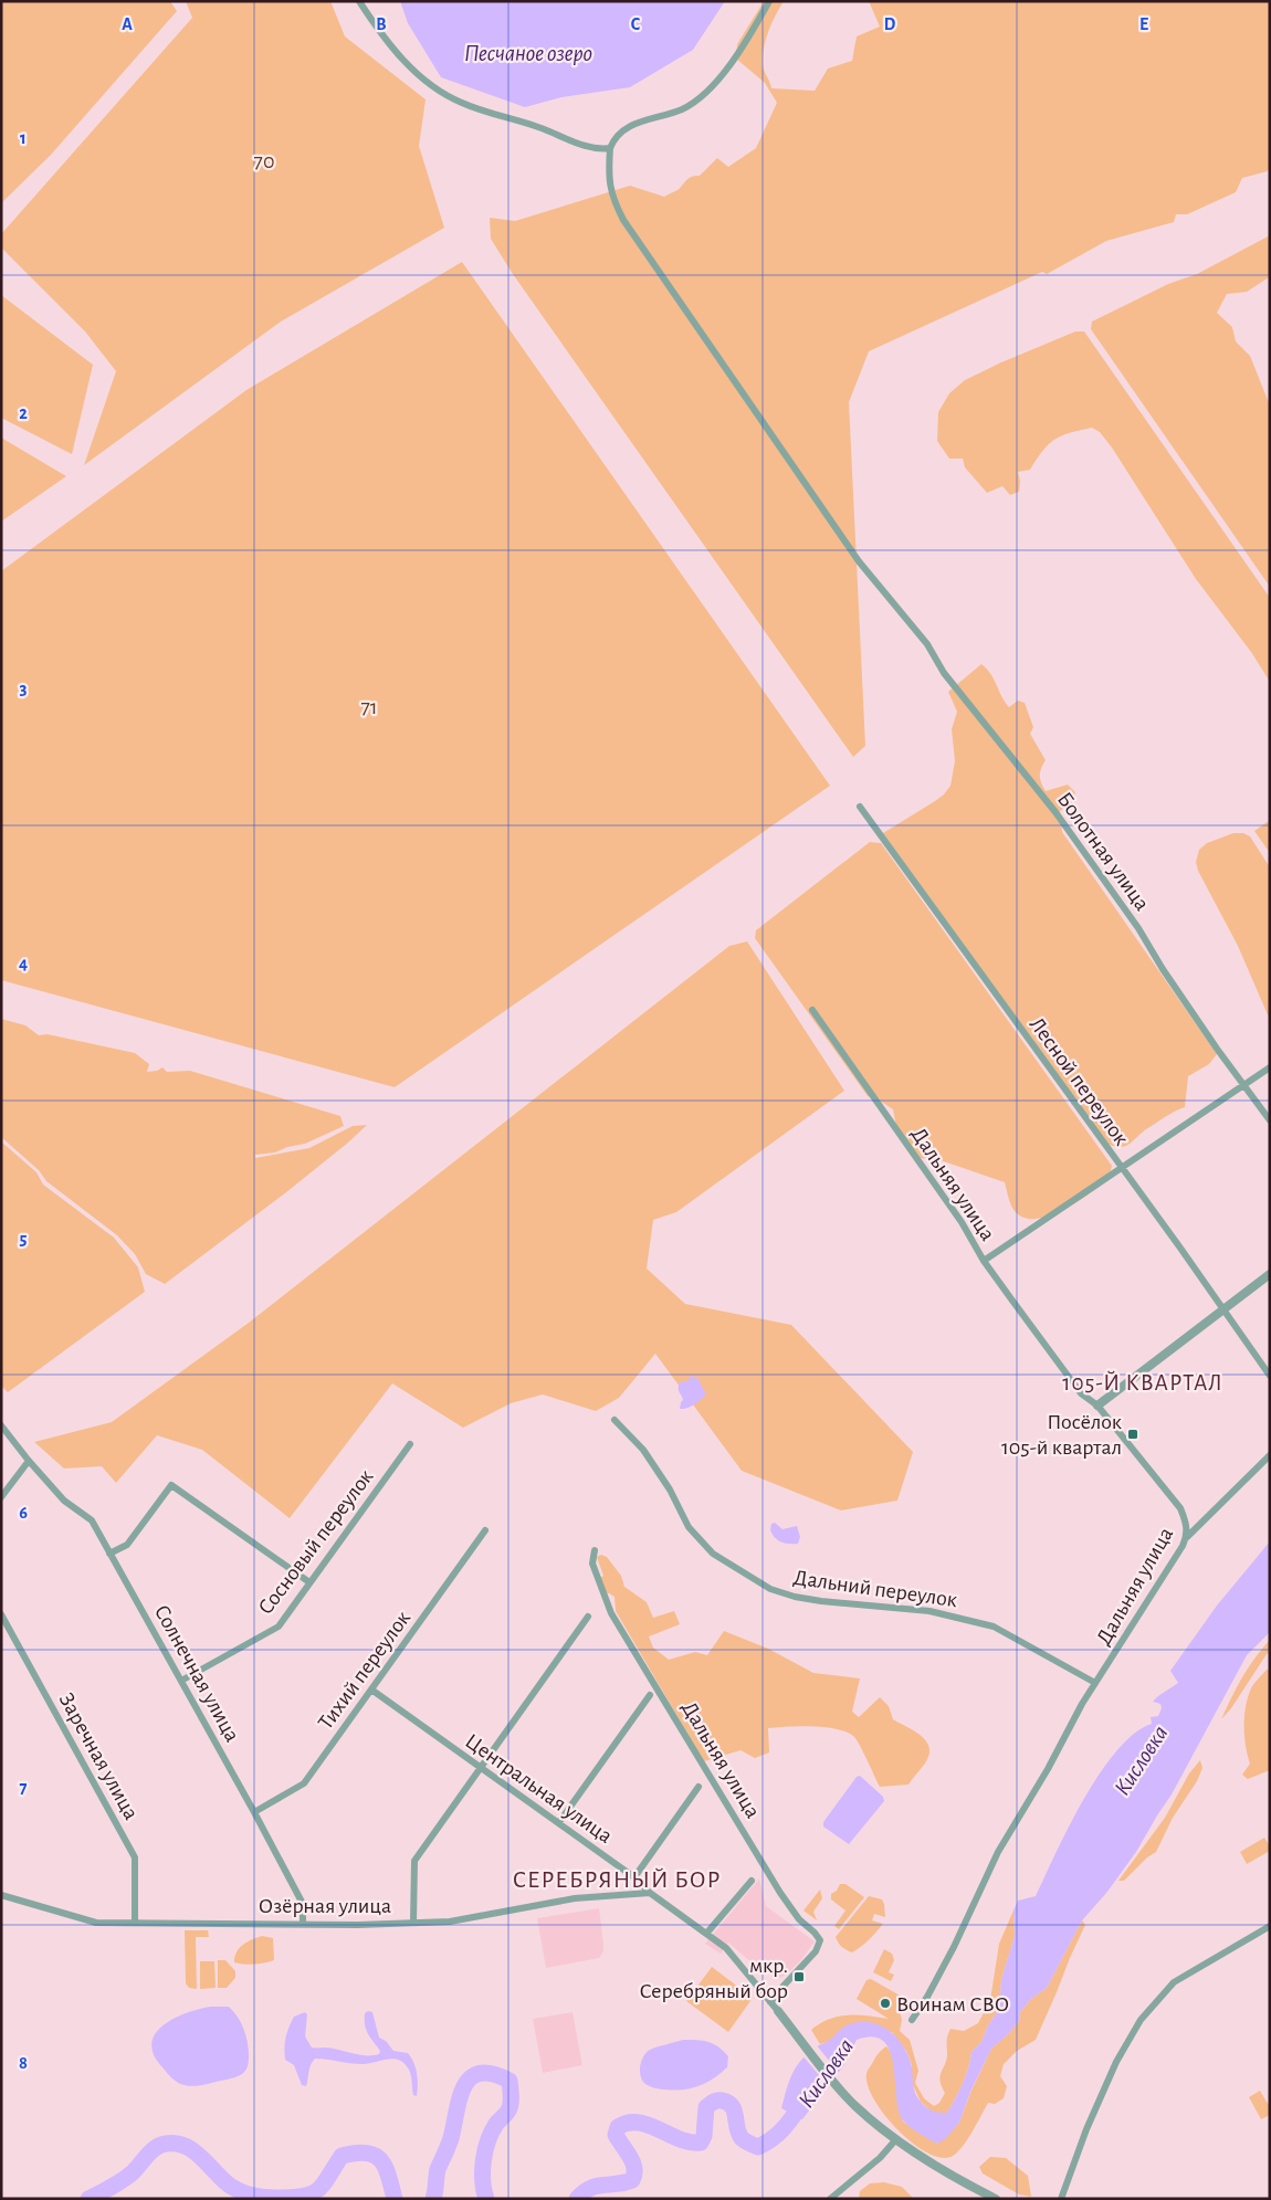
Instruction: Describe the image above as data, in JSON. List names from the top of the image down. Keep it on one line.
{"streets":{"street":["Болотная улица","Лесной переулок","Дальняя улица","Сосновый переулок","Дальний переулок","Тихий переулок","Солнечная улица","Заречная улица","Центральная улица","Озёрная улица"]},"crossings":[["Дальняя улица","Дальний переулок"],["Дальняя улица","Центральная улица"],["Сосновый переулок","Солнечная улица"],["Тихий переулок","Солнечная улица"],["Тихий переулок","Центральная улица"],["Солнечная улица","Озёрная улица"],["Заречная улица","Озёрная улица"],["Центральная улица","Озёрная улица"]],"districts":["105-Й КВАРТАЛ","СЕРЕБРЯНЫЙ БОР"],"water":["Песчаное озеро","Кисловка"],"parks":["70","71"],"places":{"transit":["Посёлок 105-й квартал","мкр. Серебряный бор"],"other":["Воинам СВО"]},"grid":{"columns":["A","B","C","D","E"],"rows":["1","2","3","4","5","6","7","8"]}}
